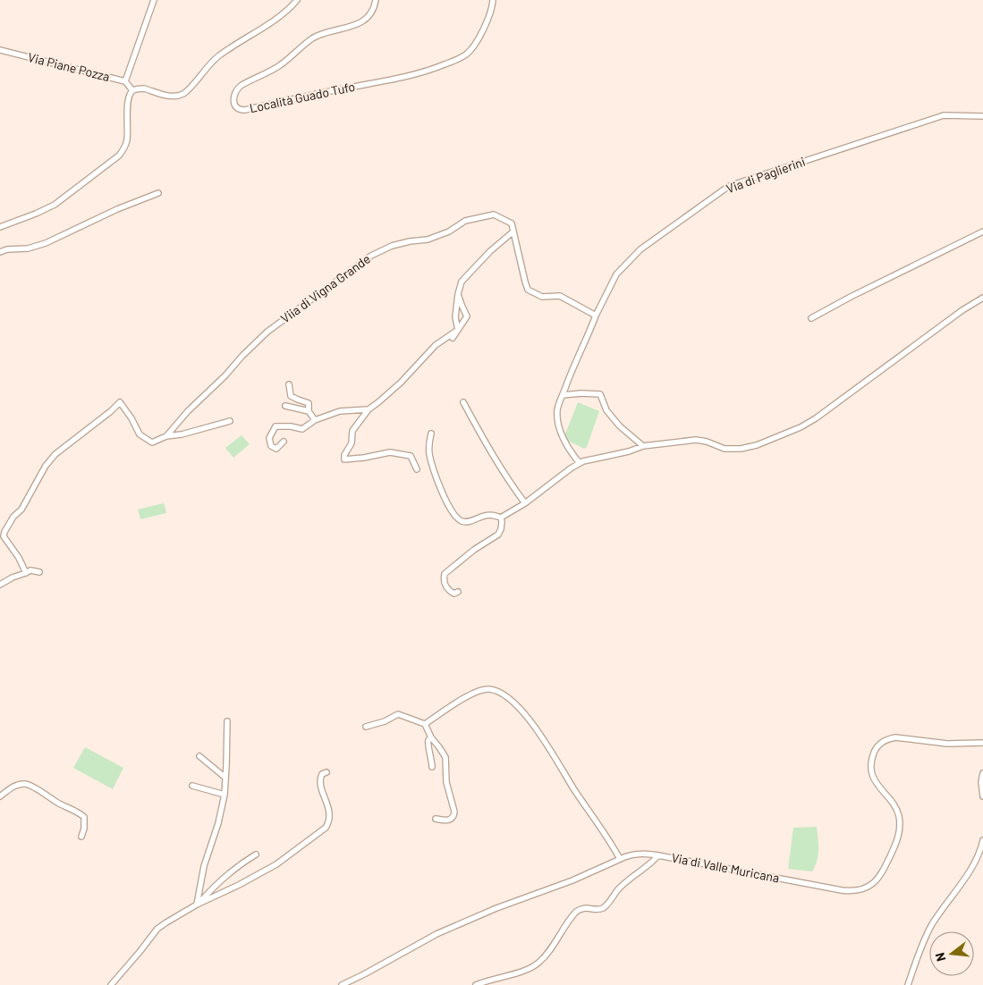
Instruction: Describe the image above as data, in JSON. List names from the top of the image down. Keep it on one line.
{"streets":{"street":["Via Piane Pozza","Località Guado Tufo","Via di Paglierini","Viia di Vigna Grande","Via di Valle Muricana"]},"north":"left"}
